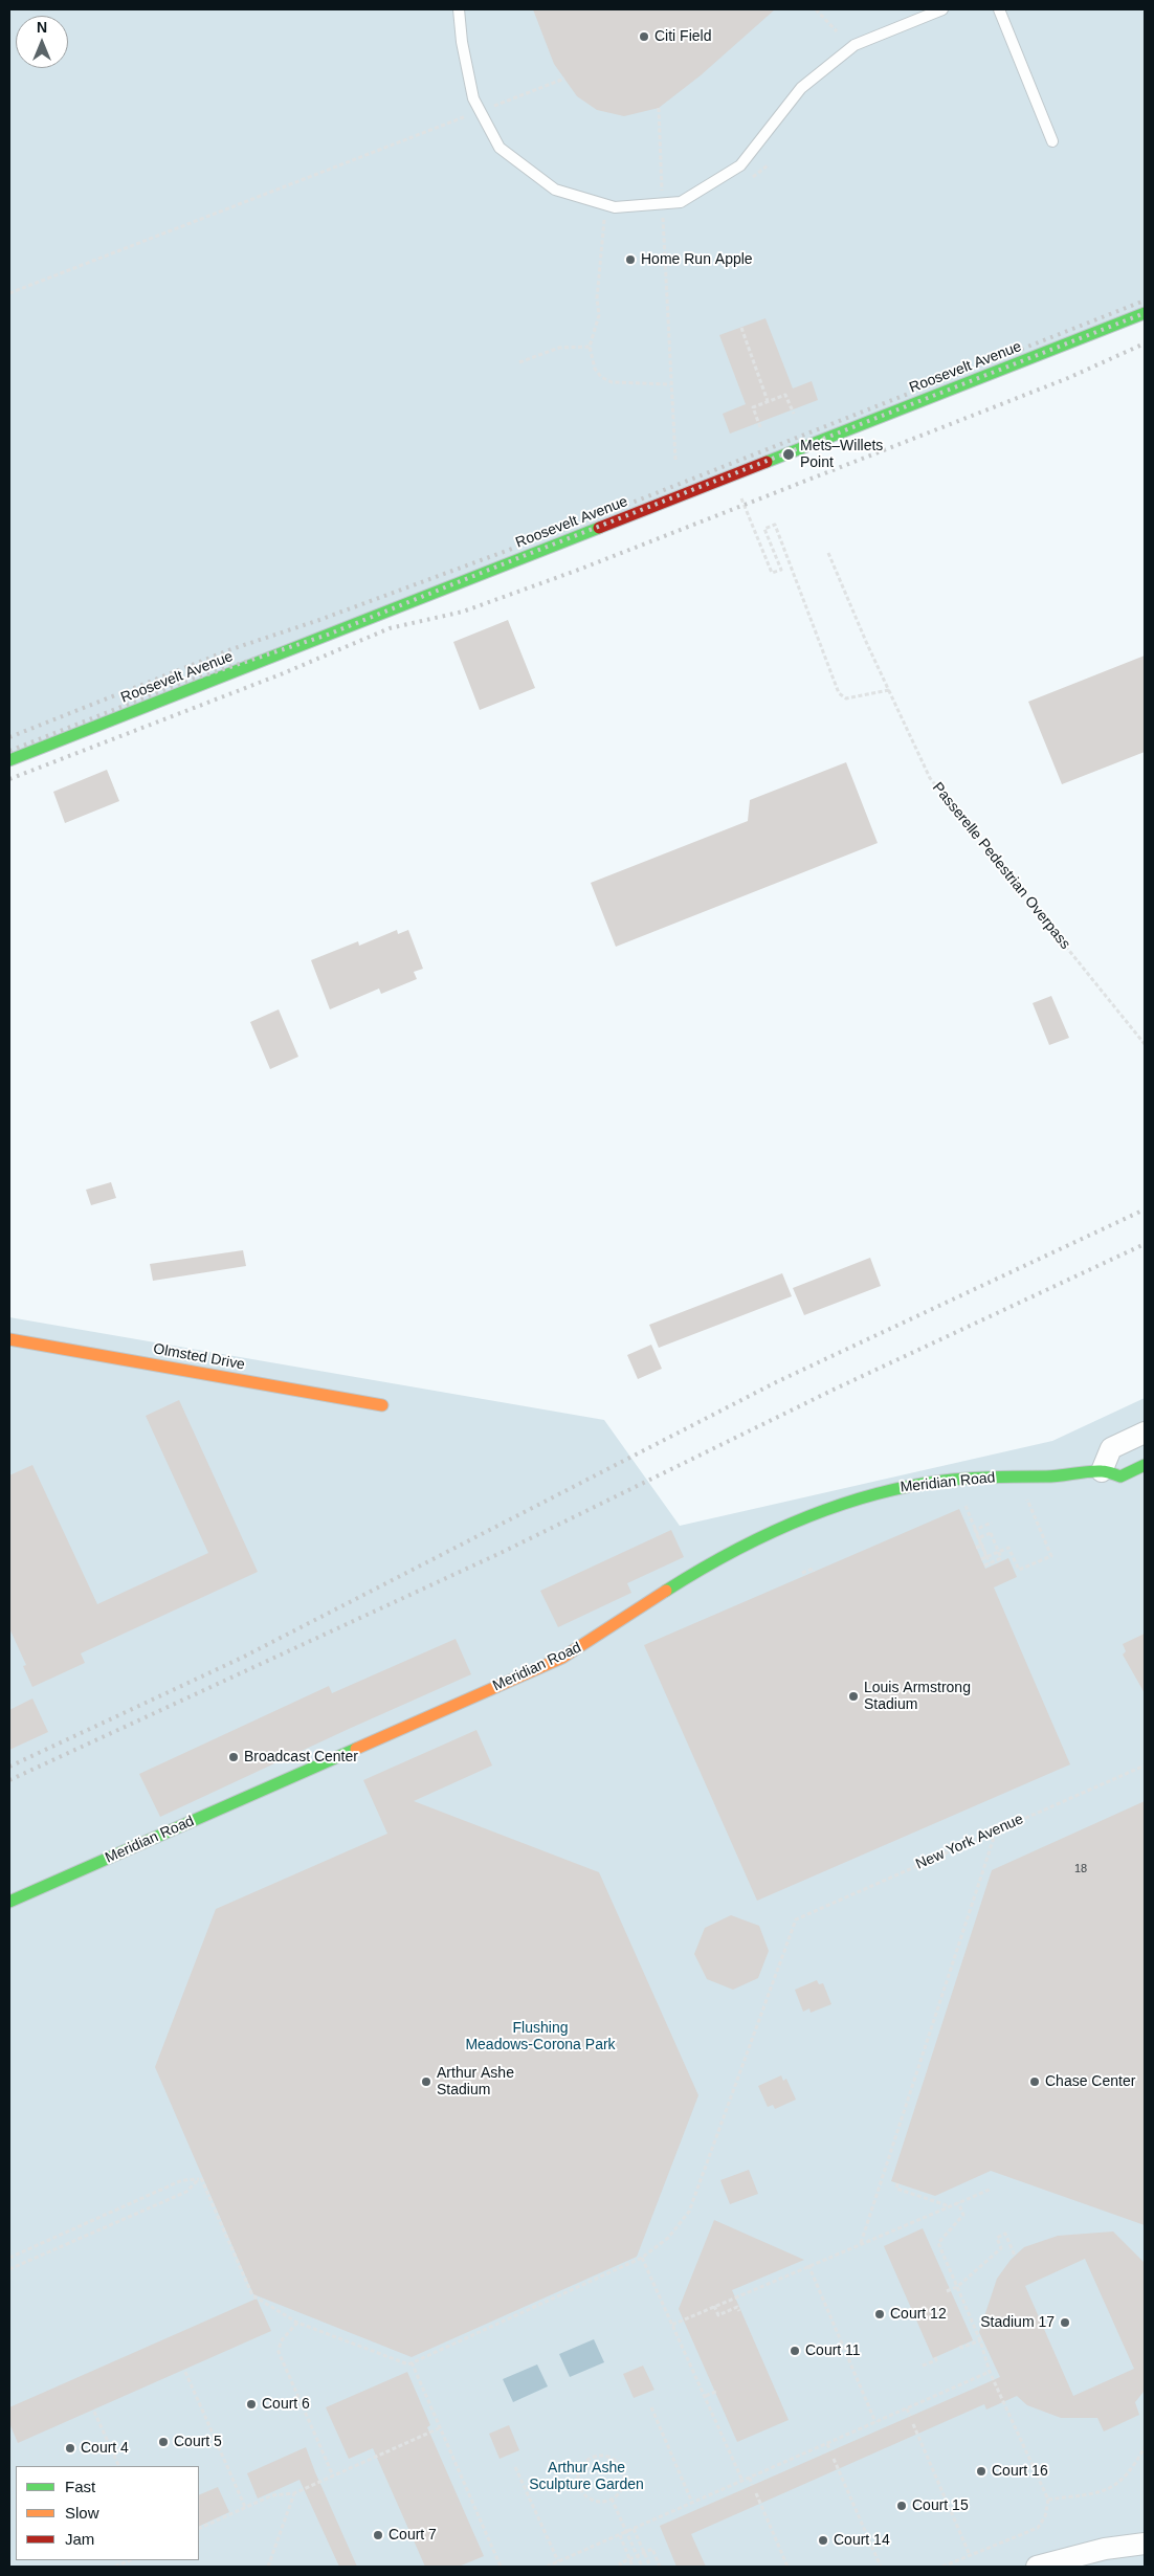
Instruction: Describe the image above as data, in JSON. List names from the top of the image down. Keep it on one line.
{"streets":{"street":["Roosevelt Avenue","Olmsted Drive","Meridian Road"],"path":["Passerelle Pedestrian Overpass","New York Avenue"]},"parks":["Flushing Meadows-Corona Park","Arthur Ashe Sculpture Garden"],"places":["Citi Field","Home Run Apple","Mets–Willets Point","Louis Armstrong Stadium","Broadcast Center","Arthur Ashe Stadium","Chase Center","Court 12","Stadium 17","Court 11","Court 6","Court 5","Court 4","Court 16","Court 15","Court 7","Court 14"],"house_numbers":["18"],"legend":["Fast","Slow","Jam"],"north":"top"}
